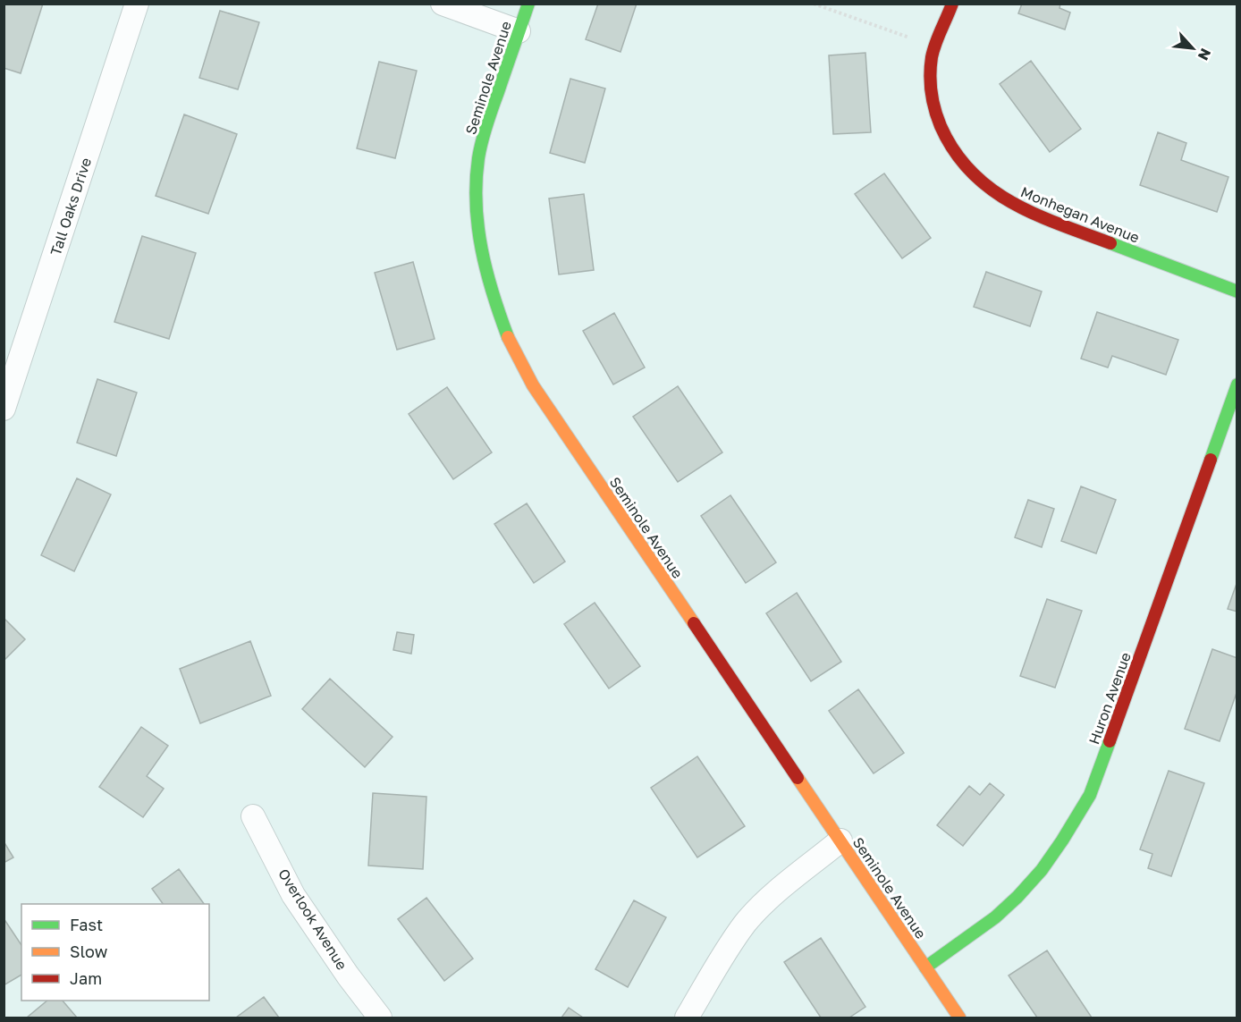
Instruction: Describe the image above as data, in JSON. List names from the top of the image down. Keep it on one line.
{"streets":{"street":["Seminole Avenue","Tall Oaks Drive","Monhegan Avenue","Huron Avenue","Overlook Avenue"]},"crossings":[["Seminole Avenue","Huron Avenue"]],"legend":["Fast","Slow","Jam"],"north":"bottom right"}
